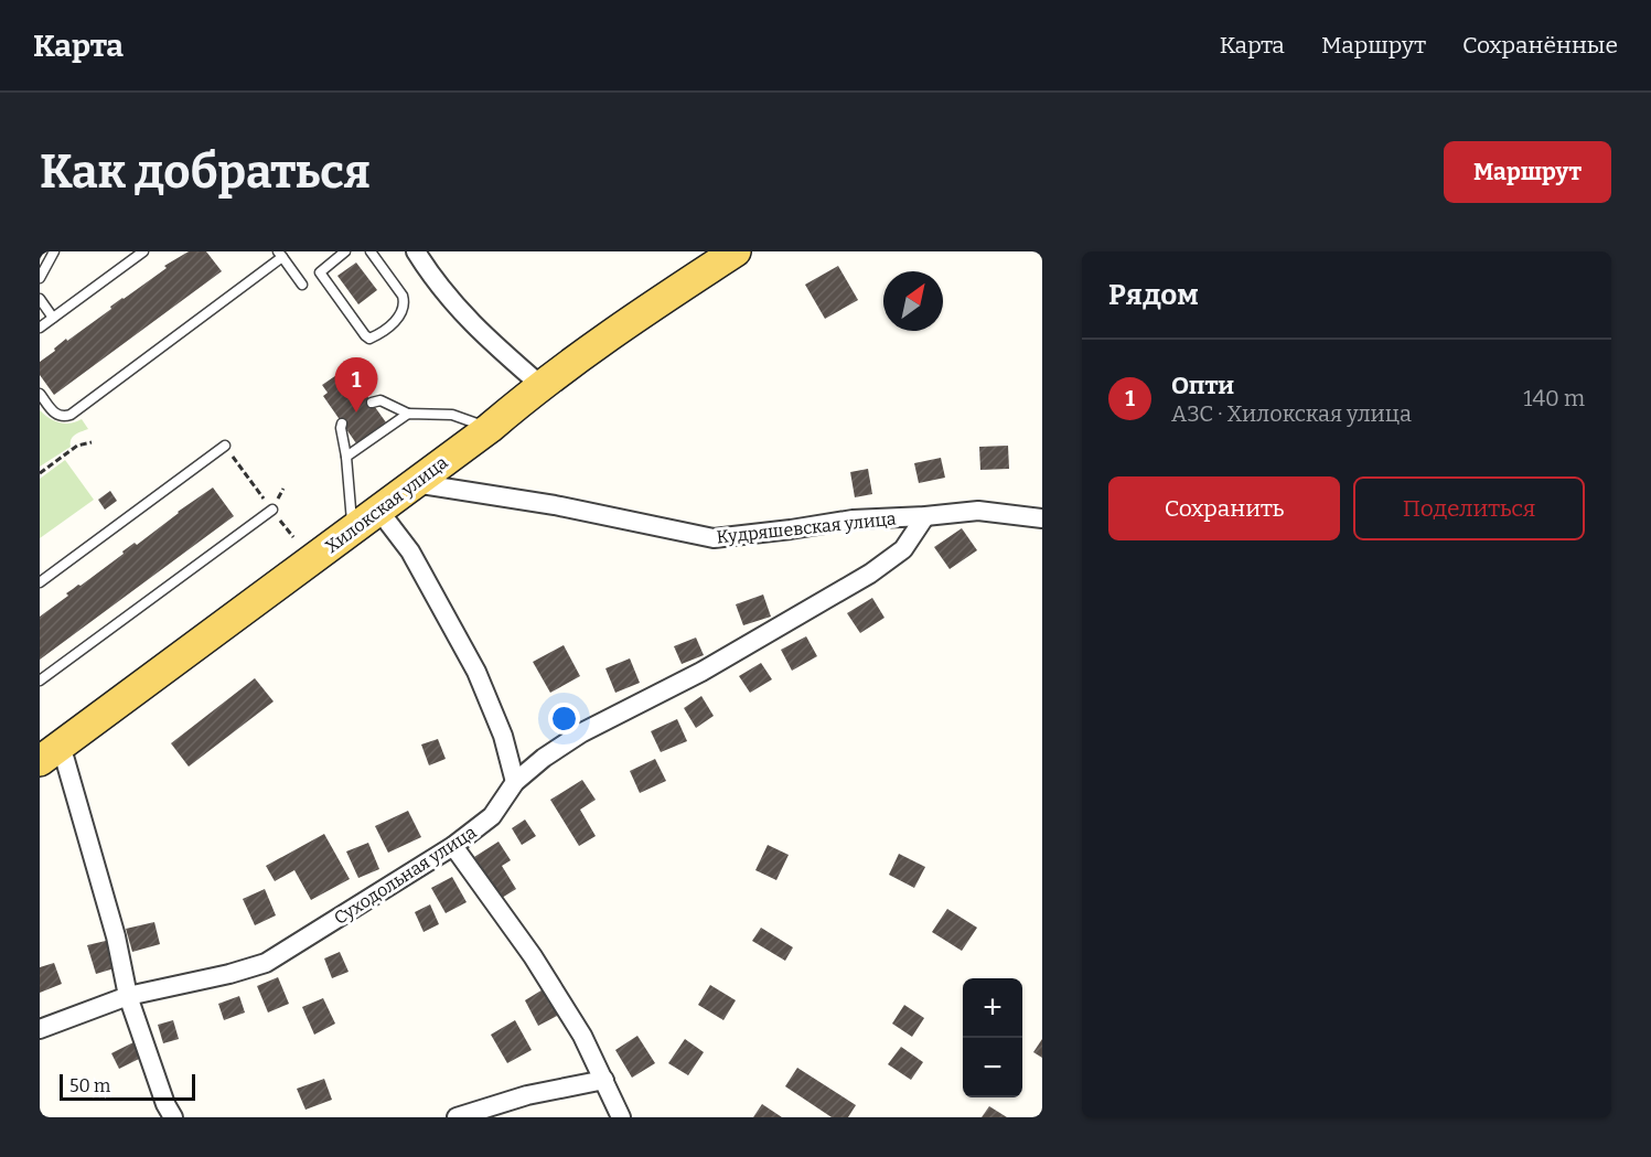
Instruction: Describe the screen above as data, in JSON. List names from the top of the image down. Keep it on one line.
{"streets":{"main road":["Хилокская улица"],"street":["Кудряшевская улица","Суходольная улица"]},"crossings":[["Хилокская улица","Кудряшевская улица"],["Кудряшевская улица","Суходольная улица"]],"scale_bar":"50 m","north":"top right","page":{"header":"Карта","nav":["Карта","Маршрут","Сохранённые"],"buttons":["Маршрут",["Сохранить","Поделиться"]],"title":"Как добраться","heading":"Рядом","list":[{"mark":"1","name":"Опти","note":"АЗС · Хилокская улица","value":"140 m"}],"pins":"1","map_buttons":["+","−"],"scale":"50 m"}}
